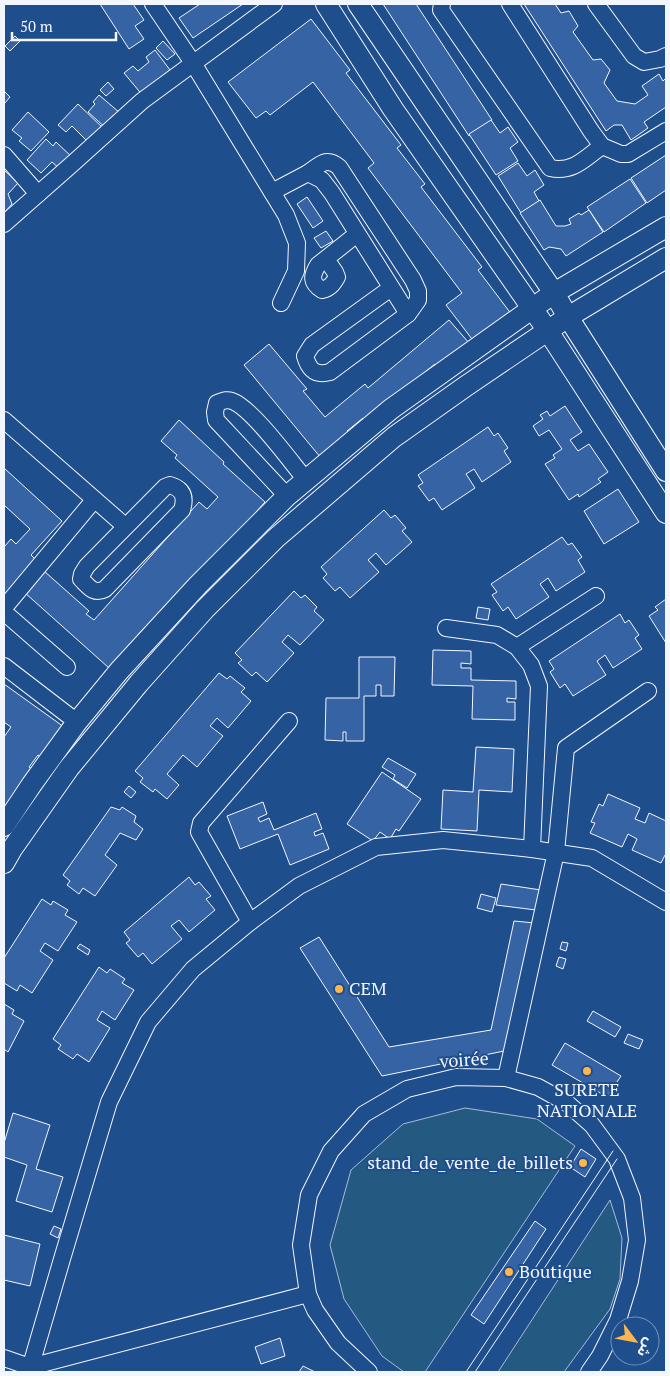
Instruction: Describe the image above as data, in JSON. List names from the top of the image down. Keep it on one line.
{"streets":{"street":["voirée"]},"places":["CEM","SURETE NATIONALE","stand_de_vente_de_billets","Boutique"],"scale_bar":"50 m","north":"bottom right"}
